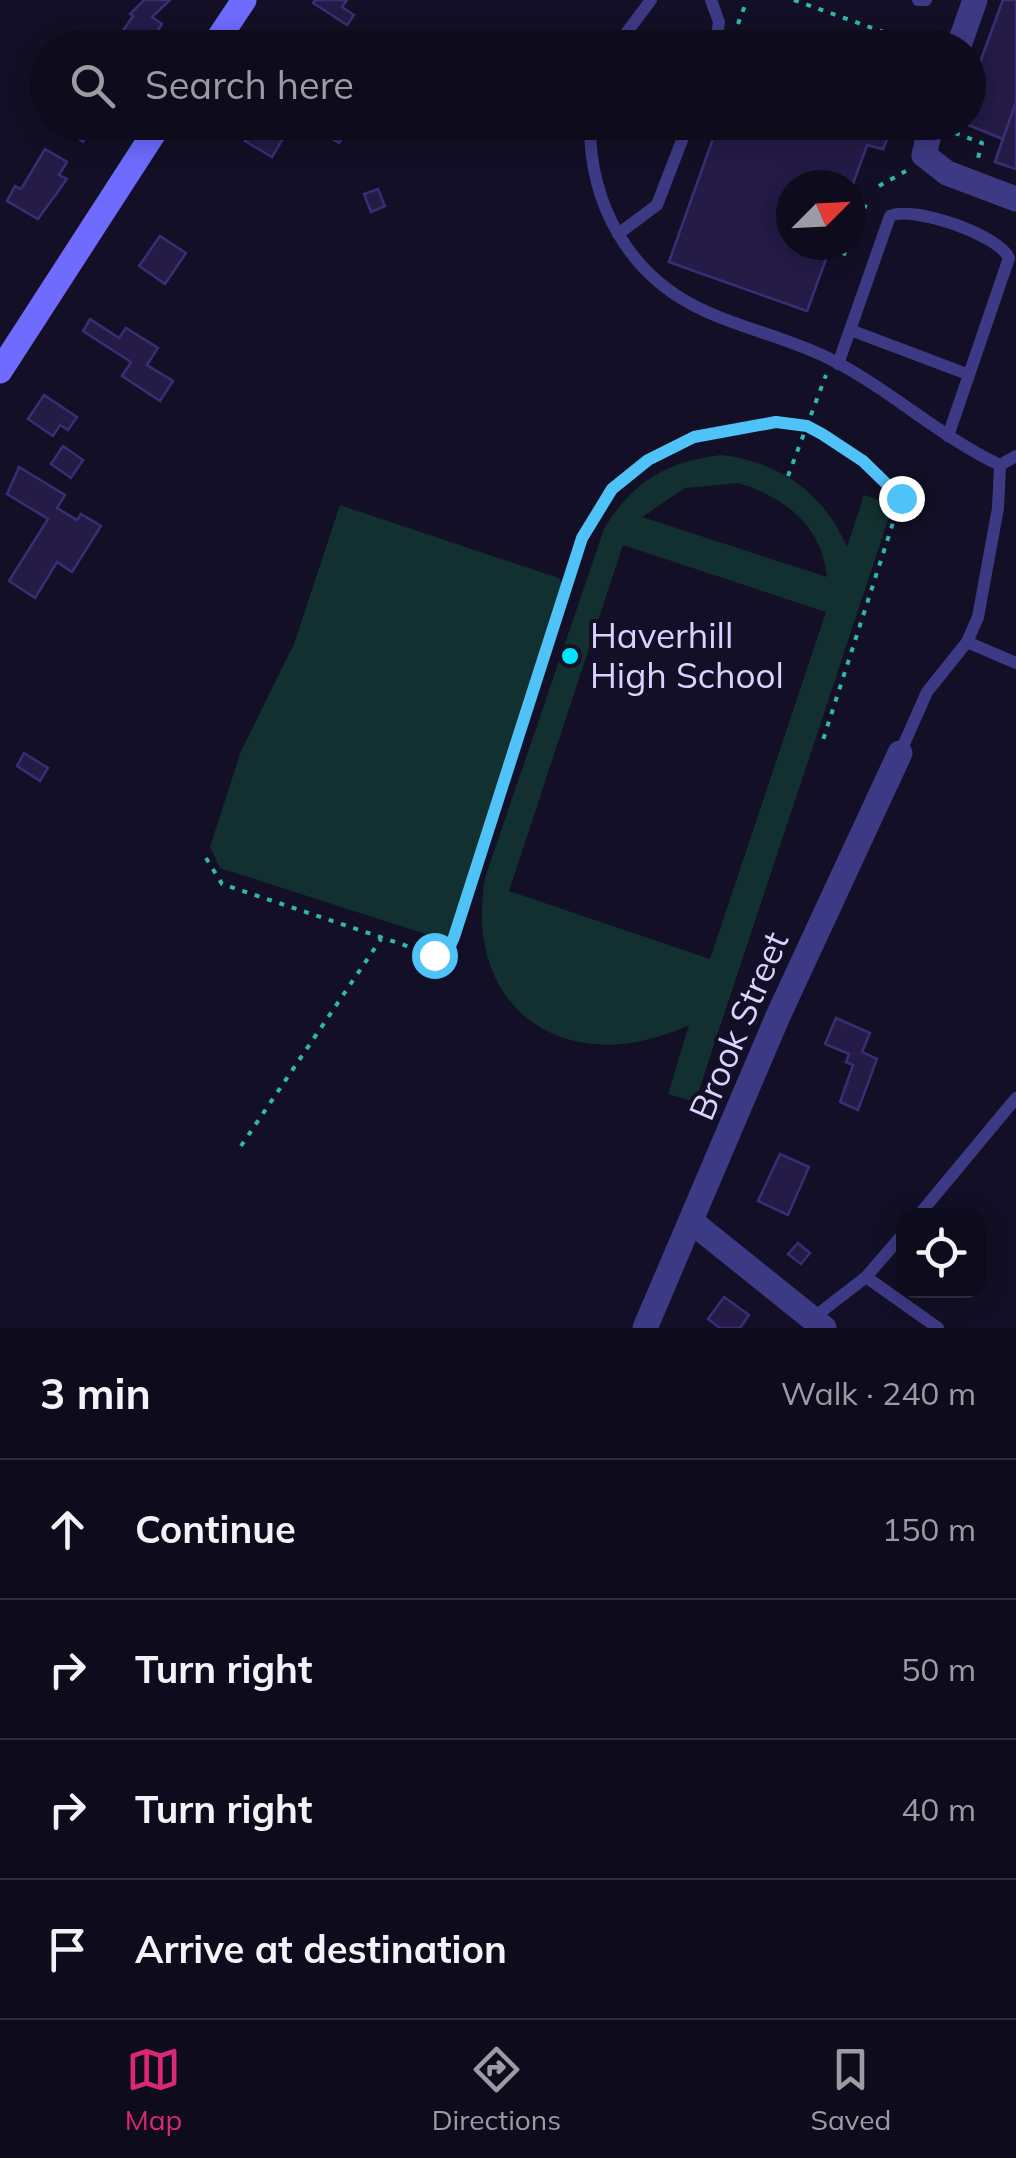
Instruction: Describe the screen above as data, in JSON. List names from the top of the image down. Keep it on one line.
{"streets":{"street":["Brook Street"]},"places":["Haverhill High School"],"north":"top right","page":{"search":"Search here","heading":["3 min","Walk · 240 m"],"list":[["Continue","150 m"],["Turn right","50 m"],["Turn right","40 m"],"Arrive at destination"],"nav":["Map","Directions","Saved"]}}
